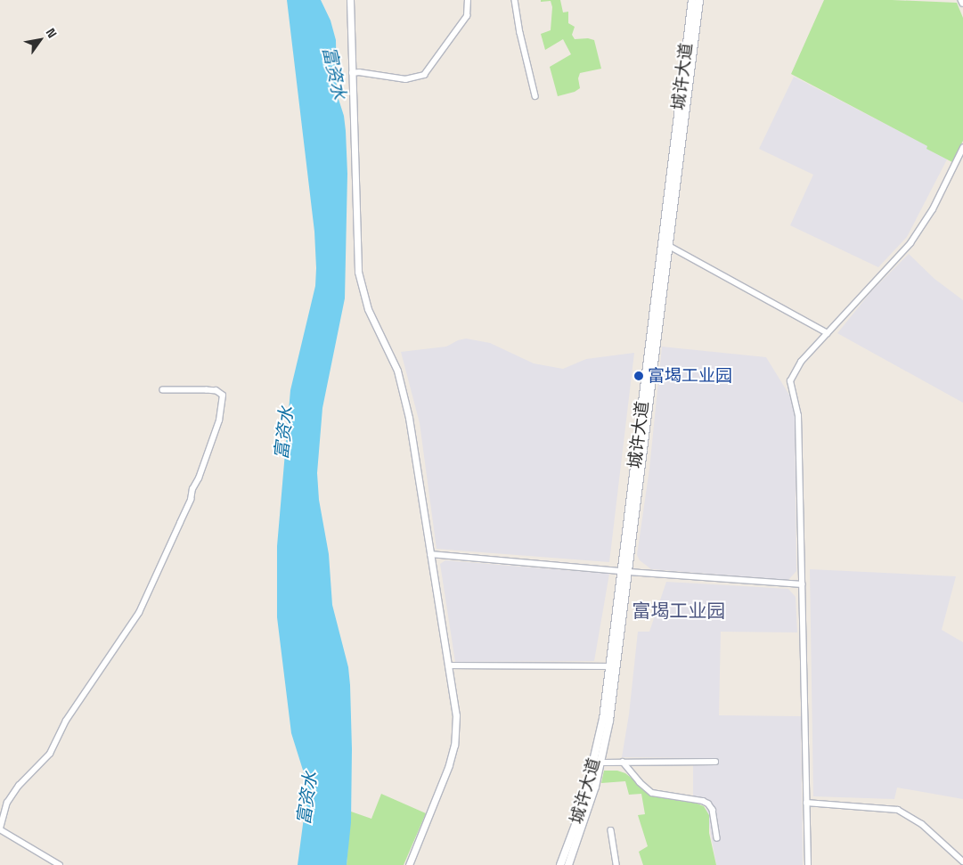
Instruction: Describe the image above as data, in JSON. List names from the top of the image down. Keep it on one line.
{"streets":{"main road":["城许大道"]},"districts":["富堨工业园"],"water":["富资水"],"places":["富堨工业园"],"north":"top right"}
